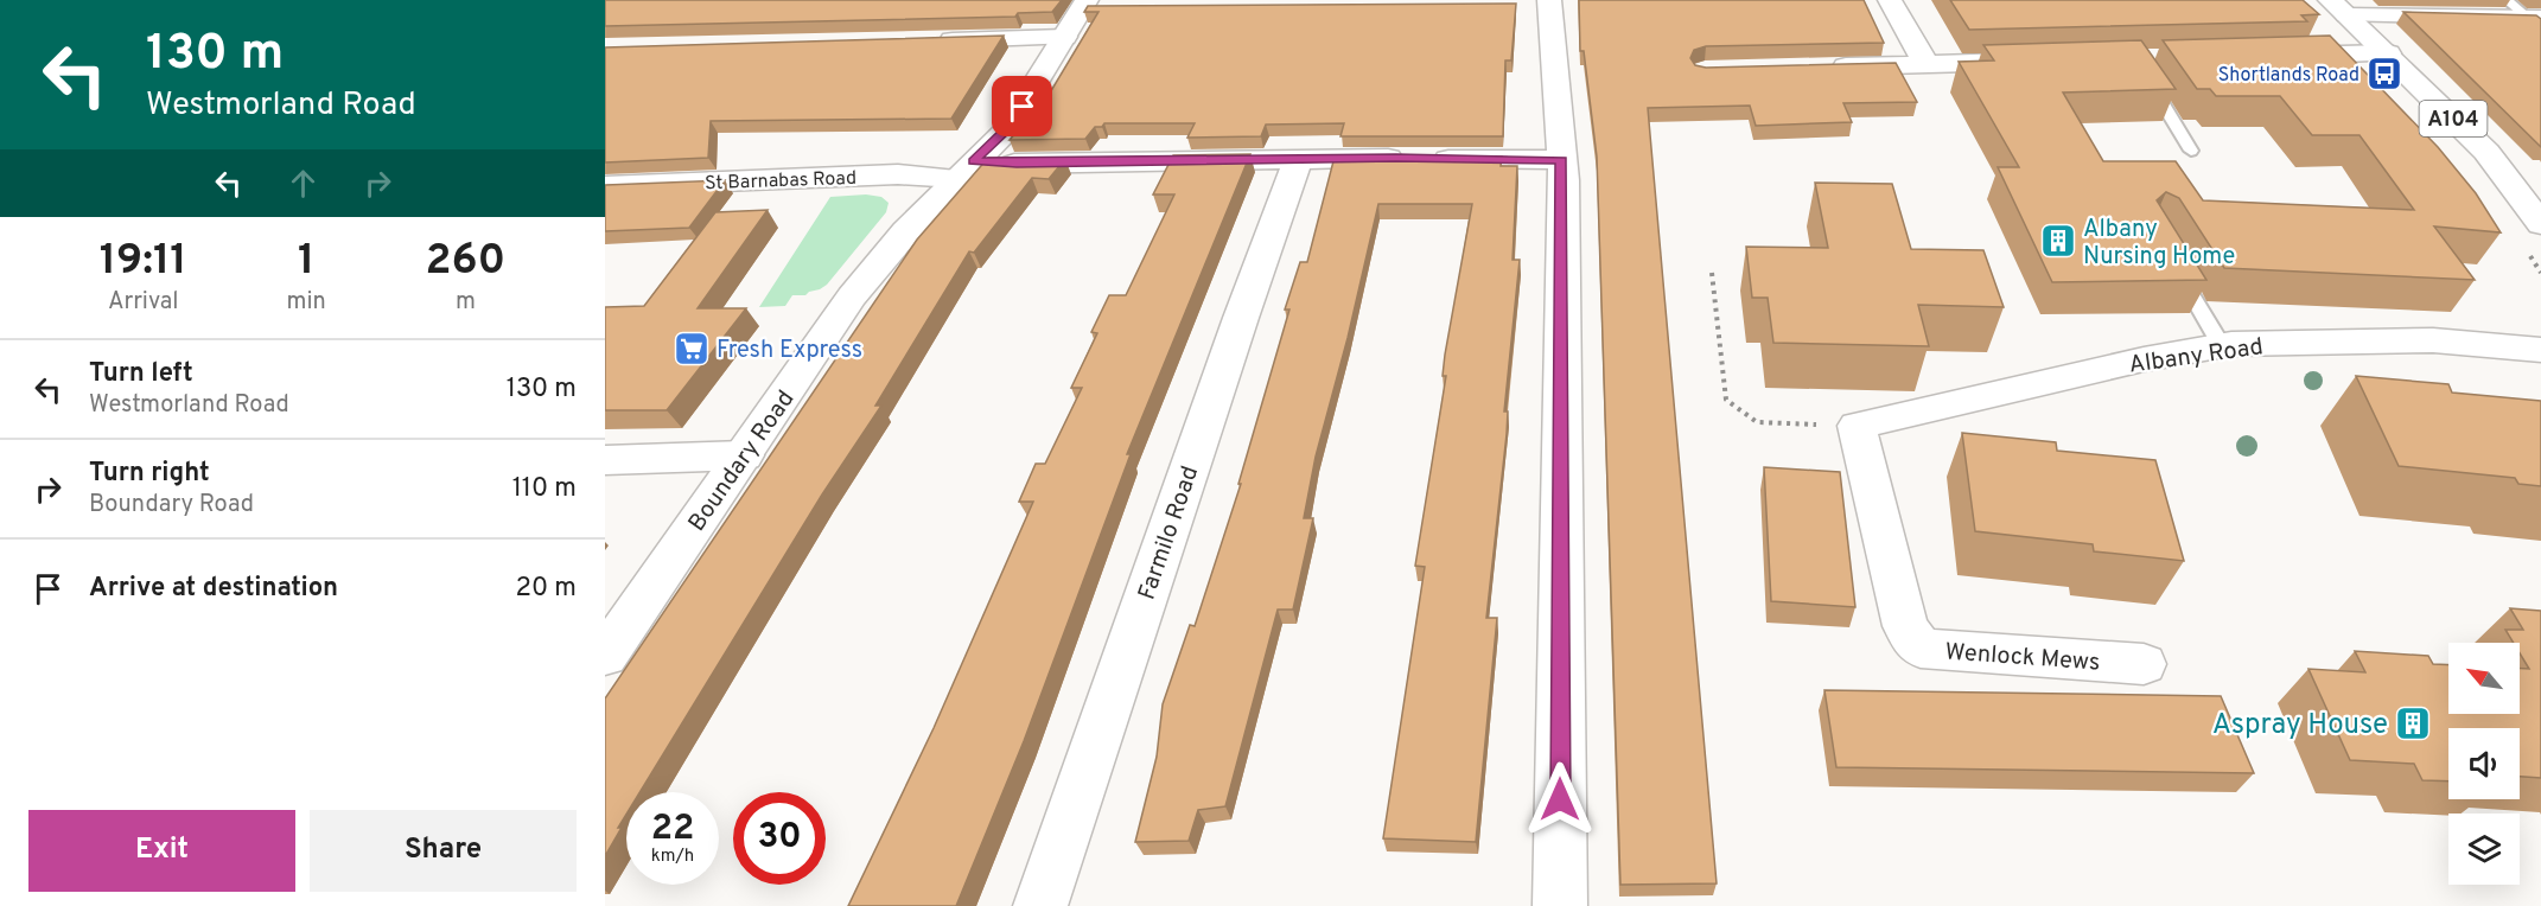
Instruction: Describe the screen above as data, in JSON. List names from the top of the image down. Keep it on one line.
{"streets":{"street":["A104","St Barnabas Road","Albany Road","Boundary Road","Farmilo Road","Wenlock Mews"]},"crossings":[["St Barnabas Road","Boundary Road"],["St Barnabas Road","Farmilo Road"],["Albany Road","Wenlock Mews"]],"places":{"bus stop":["Shortlands Road"],"building":["Albany Nursing Home","Aspray House"],"supermarket":["Fresh Express"]},"north":"top left","page":{"turn":["130 m","Westmorland Road"],"eta":["19:11","Arrival","1","min","260","m"],"list":[{"name":"Turn left","note":"Westmorland Road","value":"130 m"},{"name":"Turn right","note":"Boundary Road","value":"110 m"},{"name":"Arrive at destination","value":"20 m"}],"speed":"22 km/h","limit":"30","buttons":["Exit","Share"]}}
